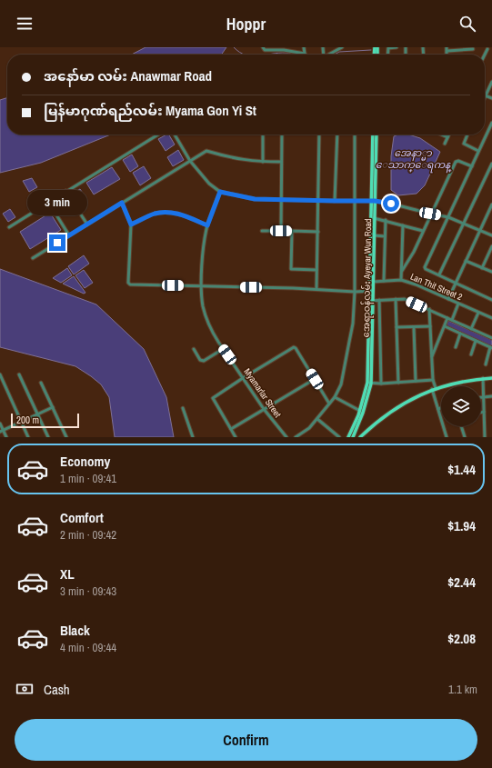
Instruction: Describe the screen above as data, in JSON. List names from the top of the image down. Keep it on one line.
{"streets":{"main road":["အေရာဝန်လမ်း Ayeyar Wun Road"],"street":["Lan Thit Street 2","Myamarlar Street"]},"crossings":[["အေရာဝန်လမ်း Ayeyar Wun Road","Lan Thit Street 2"]],"water":["အေနာ္မာ ေသာက္ေရကန္"],"scale_bar":"200 m","page":{"header":"Hoppr","banner":["အနော်မာ လမ်း Anawmar Road","မြန်မာဂုဏ်ရည်လမ်း Myama Gon Yi St"],"bubble":"3 min","scale":"200 m","list":[{"name":"Economy","note":"1 min · 09:41","value":"$1.44"},{"name":"Comfort","note":"2 min · 09:42","value":"$1.94"},{"name":"XL","note":"3 min · 09:43","value":"$2.44"},{"name":"Black","note":"4 min · 09:44","value":"$2.08"}],"pay":["Cash","1.1 km"],"buttons":"Confirm"}}
